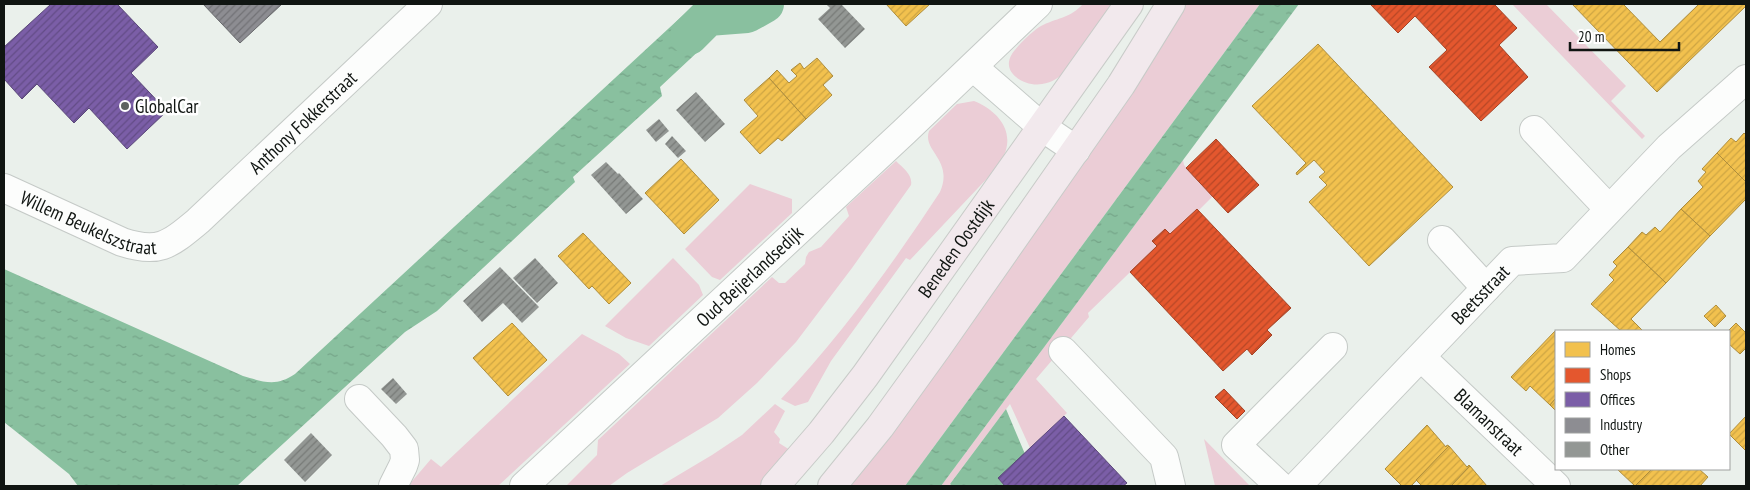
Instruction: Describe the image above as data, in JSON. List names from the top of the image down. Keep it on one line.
{"streets":{"main road":["Beneden Oostdijk"],"street":["Anthony Fokkerstraat","Willem Beukelszstraat","Oud-Beijerlandsedijk","Beetsstraat","Blamanstraat"]},"crossings":[["Anthony Fokkerstraat","Willem Beukelszstraat"],["Beetsstraat","Blamanstraat"]],"places":["GlobalCar"],"legend":["Homes","Shops","Offices","Industry","Other"],"scale_bar":"20 m"}
